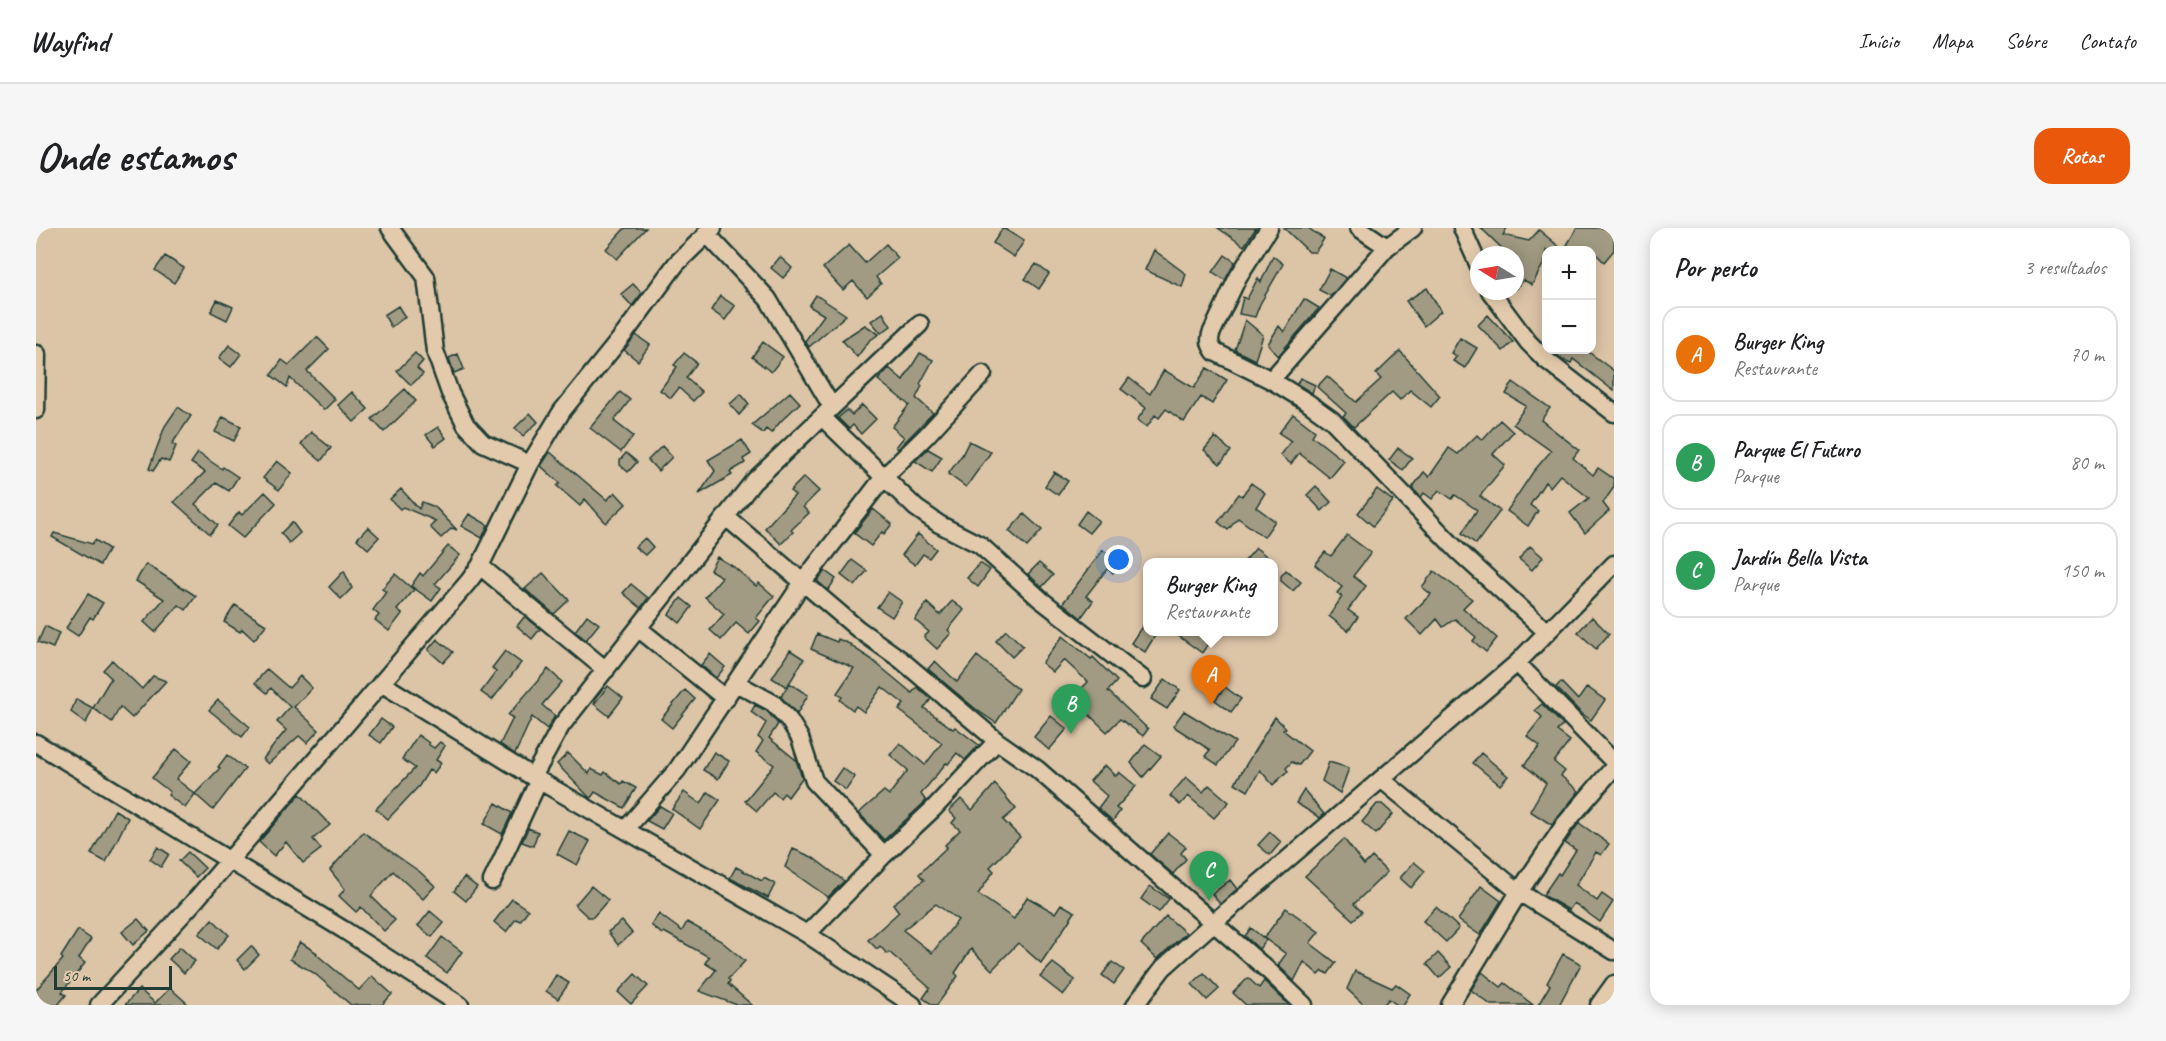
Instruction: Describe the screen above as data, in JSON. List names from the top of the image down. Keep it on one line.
{"scale_bar":"50 m","north":"left","page":{"header":"Wayfind","nav":["Início","Mapa","Sobre","Contato"],"buttons":"Rotas","title":"Onde estamos","heading":["Por perto","3 resultados"],"map_buttons":["+","−"],"list":[{"mark":"A","name":"Burger King","note":"Restaurante","value":"70 m"},{"mark":"B","name":"Parque El Futuro","note":"Parque","value":"80 m"},{"mark":"C","name":"Jardín Bella Vista","note":"Parque","value":"150 m"}],"popup":["Burger King","Restaurante"],"pins":["A","B","C"],"scale":"50 m"}}
